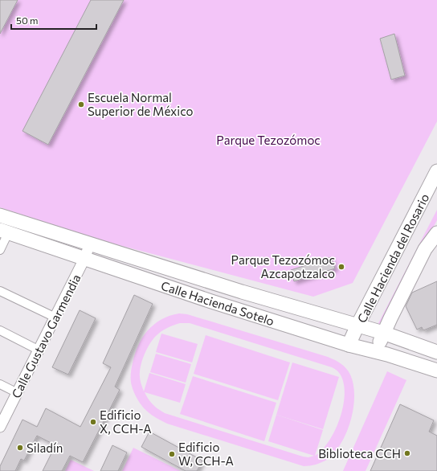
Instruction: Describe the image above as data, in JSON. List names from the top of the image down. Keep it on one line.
{"streets":{"street":["Calle Hacienda del Rosario","Calle Hacienda Sotelo","Calle Gustavo Garmendia"]},"crossings":[["Calle Hacienda del Rosario","Calle Hacienda Sotelo"],["Calle Hacienda Sotelo","Calle Gustavo Garmendia"]],"parks":["Parque Tezozómoc"],"places":["Escuela Normal Superior de México","Parque Tezozómoc Azcapotzalco","Edificio X, CCH-A","Siladín","Biblioteca CCH","Edificio W, CCH-A"],"scale_bar":"50 m"}
